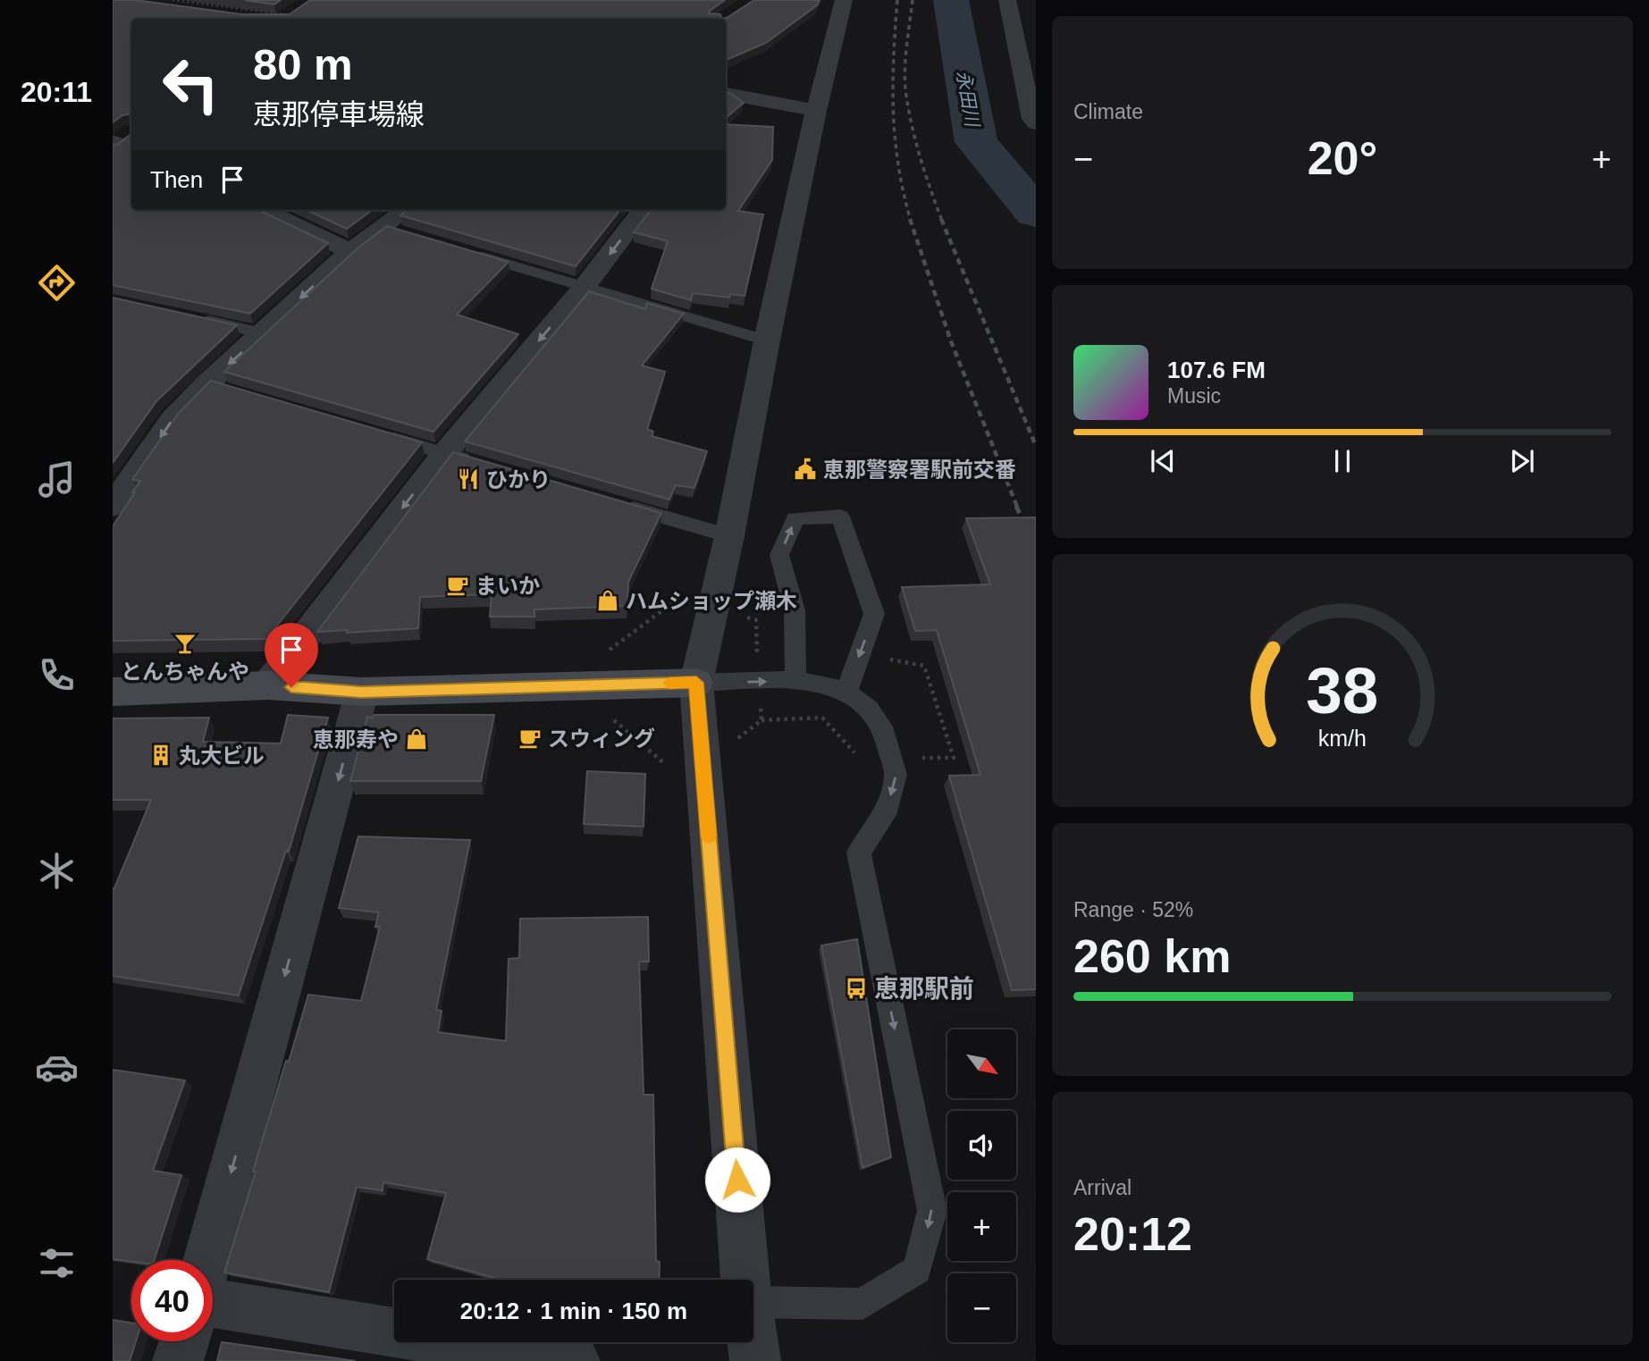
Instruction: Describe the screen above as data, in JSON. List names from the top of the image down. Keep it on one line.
{"water":["永田川"],"places":{"public building":["恵那警察署駅前交番"],"restaurant":["ひかり"],"cafe":["まいか","スウィング"],"shop":["ハムショップ瀬木","恵那寿や"],"bar":["とんちゃんや"],"building":["丸大ビル"],"bus stop":["恵那駅前"]},"north":"bottom right","page":{"tabs":"20:11","tile":["Climate",["Range · 52%","260 km"],["Arrival","20:12"]],"turn":["80 m","恵那停車場線"],"heat":["−","20°","+"],"then":"Then","song":["107.6 FM","Music"],"map_buttons":["+","−"],"limit":"40","trip":"20:12 · 1 min · 150 m","gauge":["38","km/h"]}}
